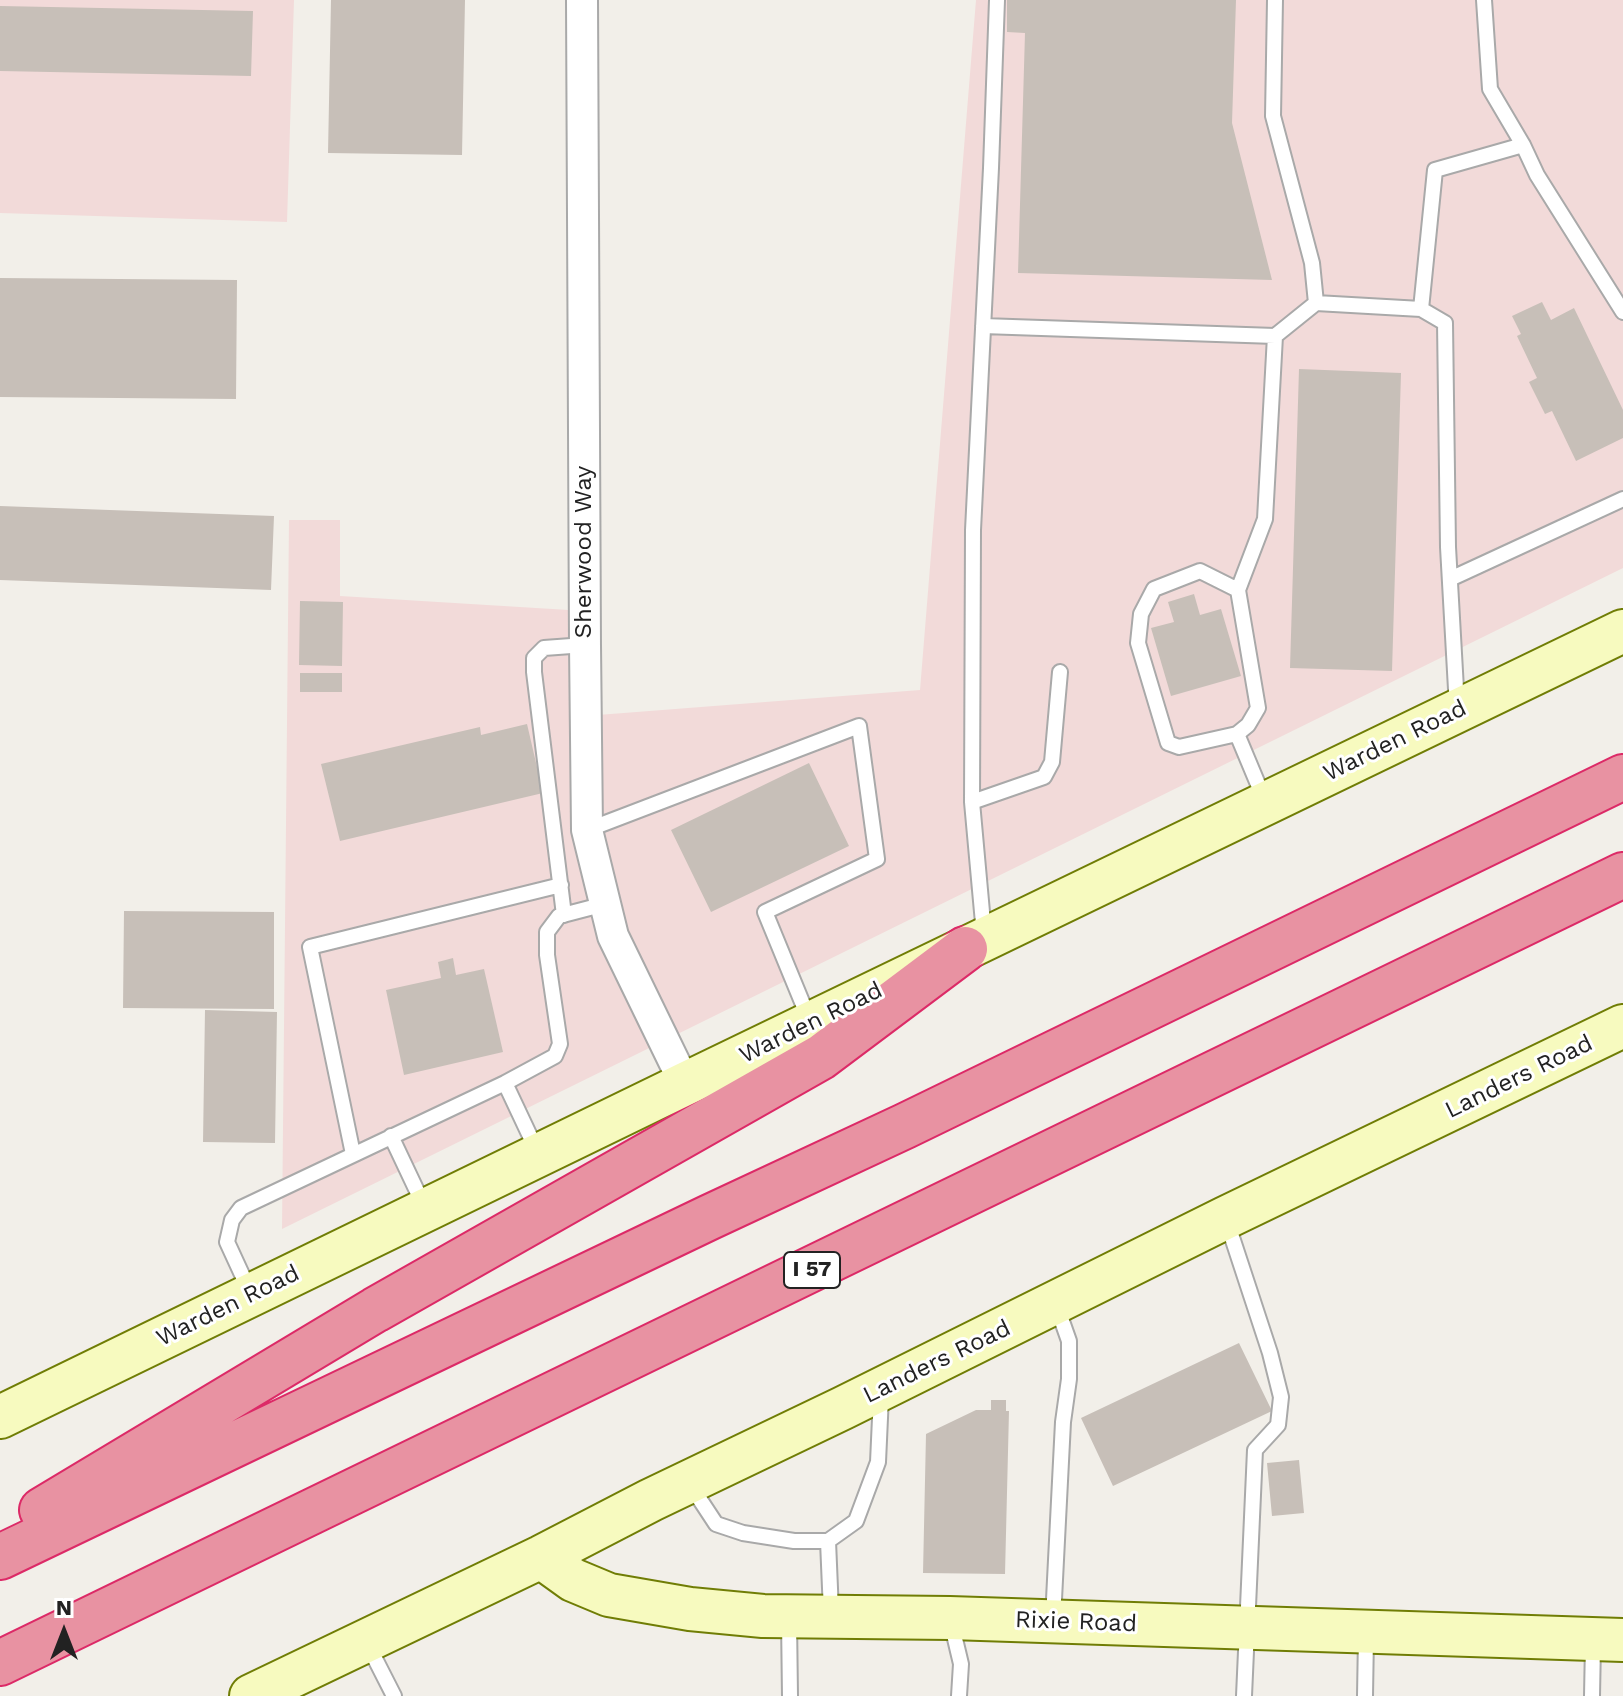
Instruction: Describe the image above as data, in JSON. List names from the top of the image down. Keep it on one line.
{"streets":{"highway":["I 57"],"main road":["Warden Road","Landers Road","Rixie Road"],"street":["Sherwood Way"]},"crossings":[["Sherwood Way","Warden Road"],["Landers Road","Rixie Road"]],"north":"top"}
